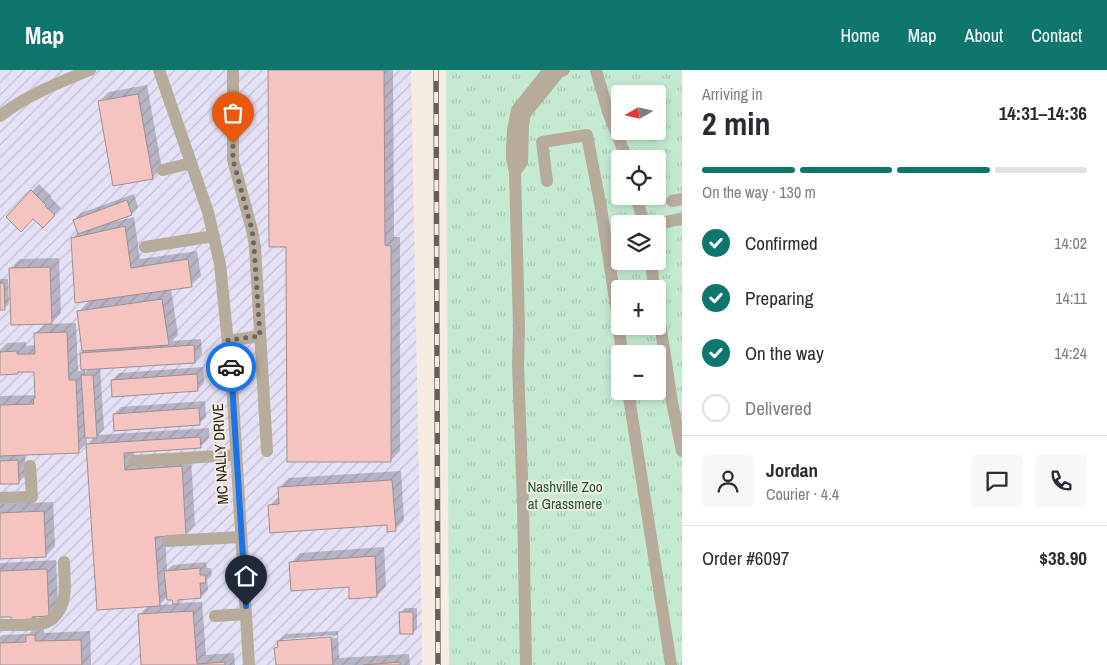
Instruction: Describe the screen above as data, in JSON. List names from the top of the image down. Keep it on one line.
{"streets":{"street":["MC NALLY DRIVE"]},"parks":["Nashville Zoo at Grassmere"],"north":"left","page":{"header":"Map","nav":["Home","Map","About","Contact"],"heading":["2 min","Arriving in","14:31–14:36"],"panel":["Jordan","Courier · 4.4","Order #6097","$38.90"],"map_buttons":["+","−"],"bar":"On the way · 130 m","list":[["Confirmed","14:02"],["Preparing","14:11"],["On the way","14:24"],"Delivered"]}}
